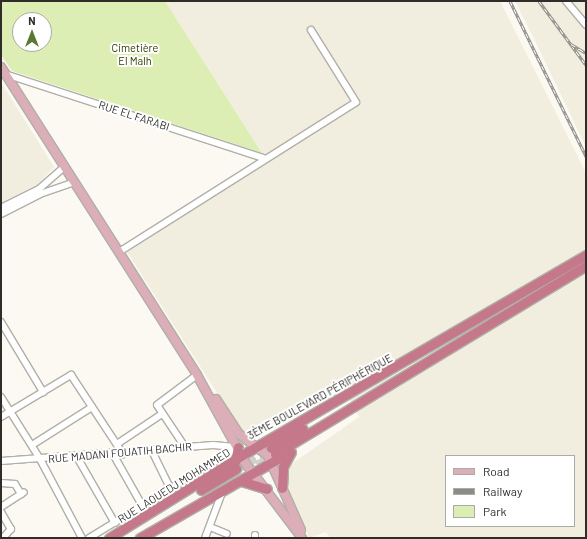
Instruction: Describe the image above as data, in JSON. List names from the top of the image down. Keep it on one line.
{"streets":{"highway":["3ÈME BOULEVARD PÉRIPHÉRIQUE"],"street":["RUE EL FARABI","RUE MADANI FOUATIH BACHIR","RUE LAOUEDJ MOHAMMED"]},"crossings":[["RUE MADANI FOUATIH BACHIR","RUE LAOUEDJ MOHAMMED"]],"parks":["Cimetière El Malh"],"legend":["Road","Railway","Park"],"north":"top"}
